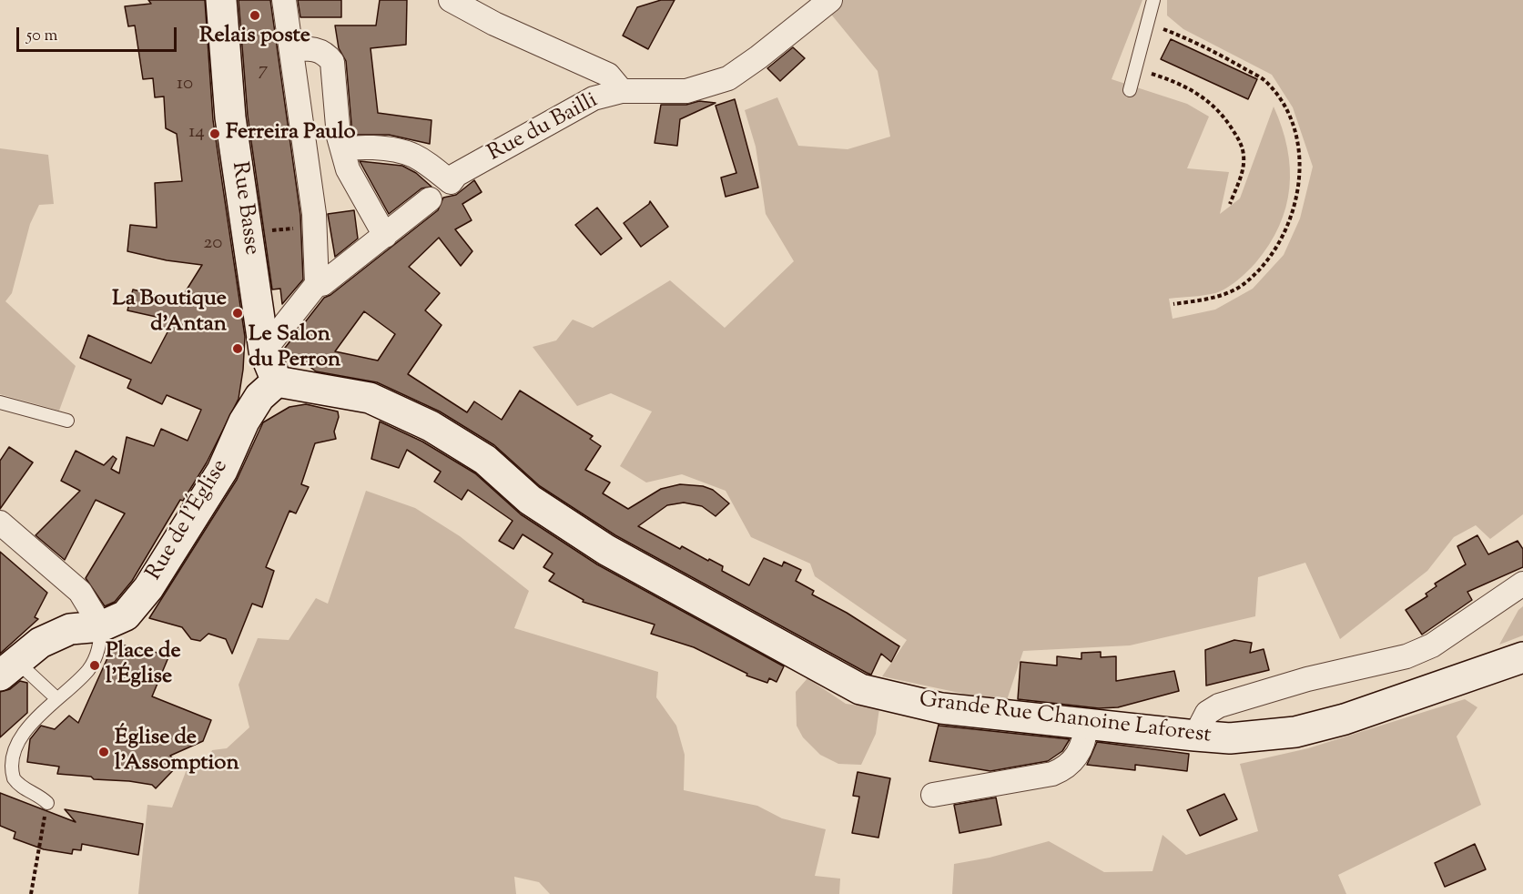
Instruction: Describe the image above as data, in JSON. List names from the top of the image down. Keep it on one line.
{"streets":{"main road":["Rue Basse","Rue de l'Église","Grande Rue Chanoine Laforest"],"street":["Rue du Bailli"]},"crossings":[["Rue Basse","Rue de l'Église"],["Rue Basse","Grande Rue Chanoine Laforest"],["Rue de l'Église","Grande Rue Chanoine Laforest"]],"places":["Relais poste","Ferreira Paulo","La Boutique d'Antan","Le Salon du Perron","Place de l'Église","Église de l'Assomption"],"house_numbers":["7","10","14","20"],"scale_bar":"50 m"}
